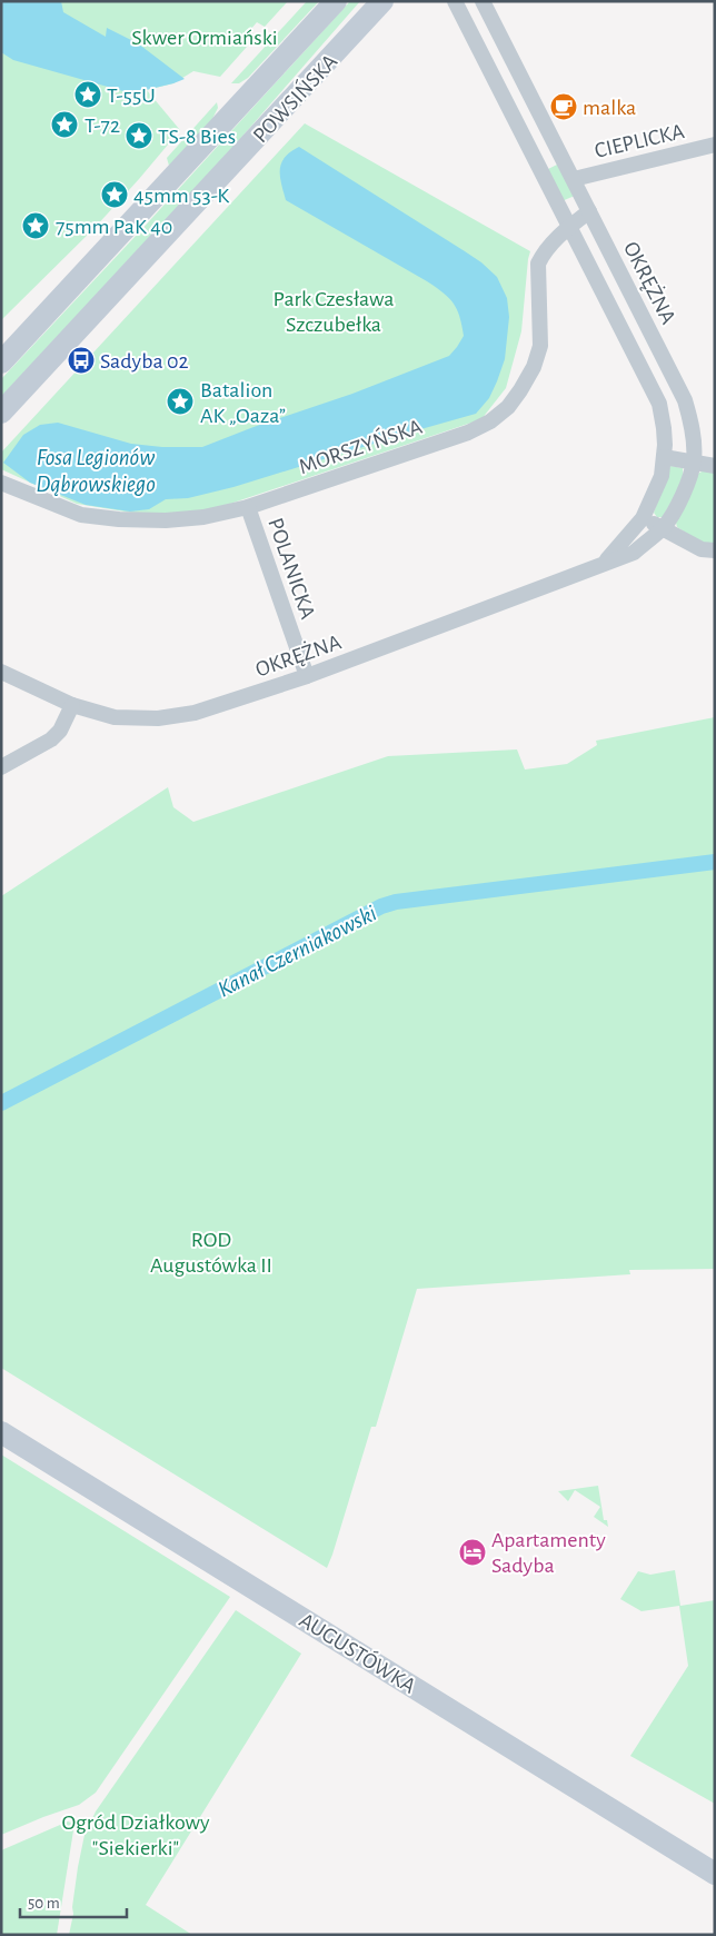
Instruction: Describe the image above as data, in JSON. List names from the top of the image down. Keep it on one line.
{"streets":{"main road":["POWSIŃSKA","AUGUSTÓWKA"],"street":["CIEPLICKA","OKRĘŻNA","MORSZYŃSKA","POLANICKA"]},"crossings":[["CIEPLICKA","OKRĘŻNA"],["OKRĘŻNA","MORSZYŃSKA"],["OKRĘŻNA","POLANICKA"],["MORSZYŃSKA","POLANICKA"]],"water":["Fosa Legionów Dąbrowskiego","Kanał Czerniakowski"],"parks":["Skwer Ormiański","Park Czesława Szczubełka","ROD Augustówka II","Ogród Działkowy \"Siekierki\""],"places":{"place":["T-55U","T-72","TS-8 Bies","45mm 53-K","75mm PaK 40","Batalion AK „Oaza”"],"cafe":["malka"],"bus stop":["Sadyba 02"],"hotel":["Apartamenty Sadyba"]},"scale_bar":"50 m"}
